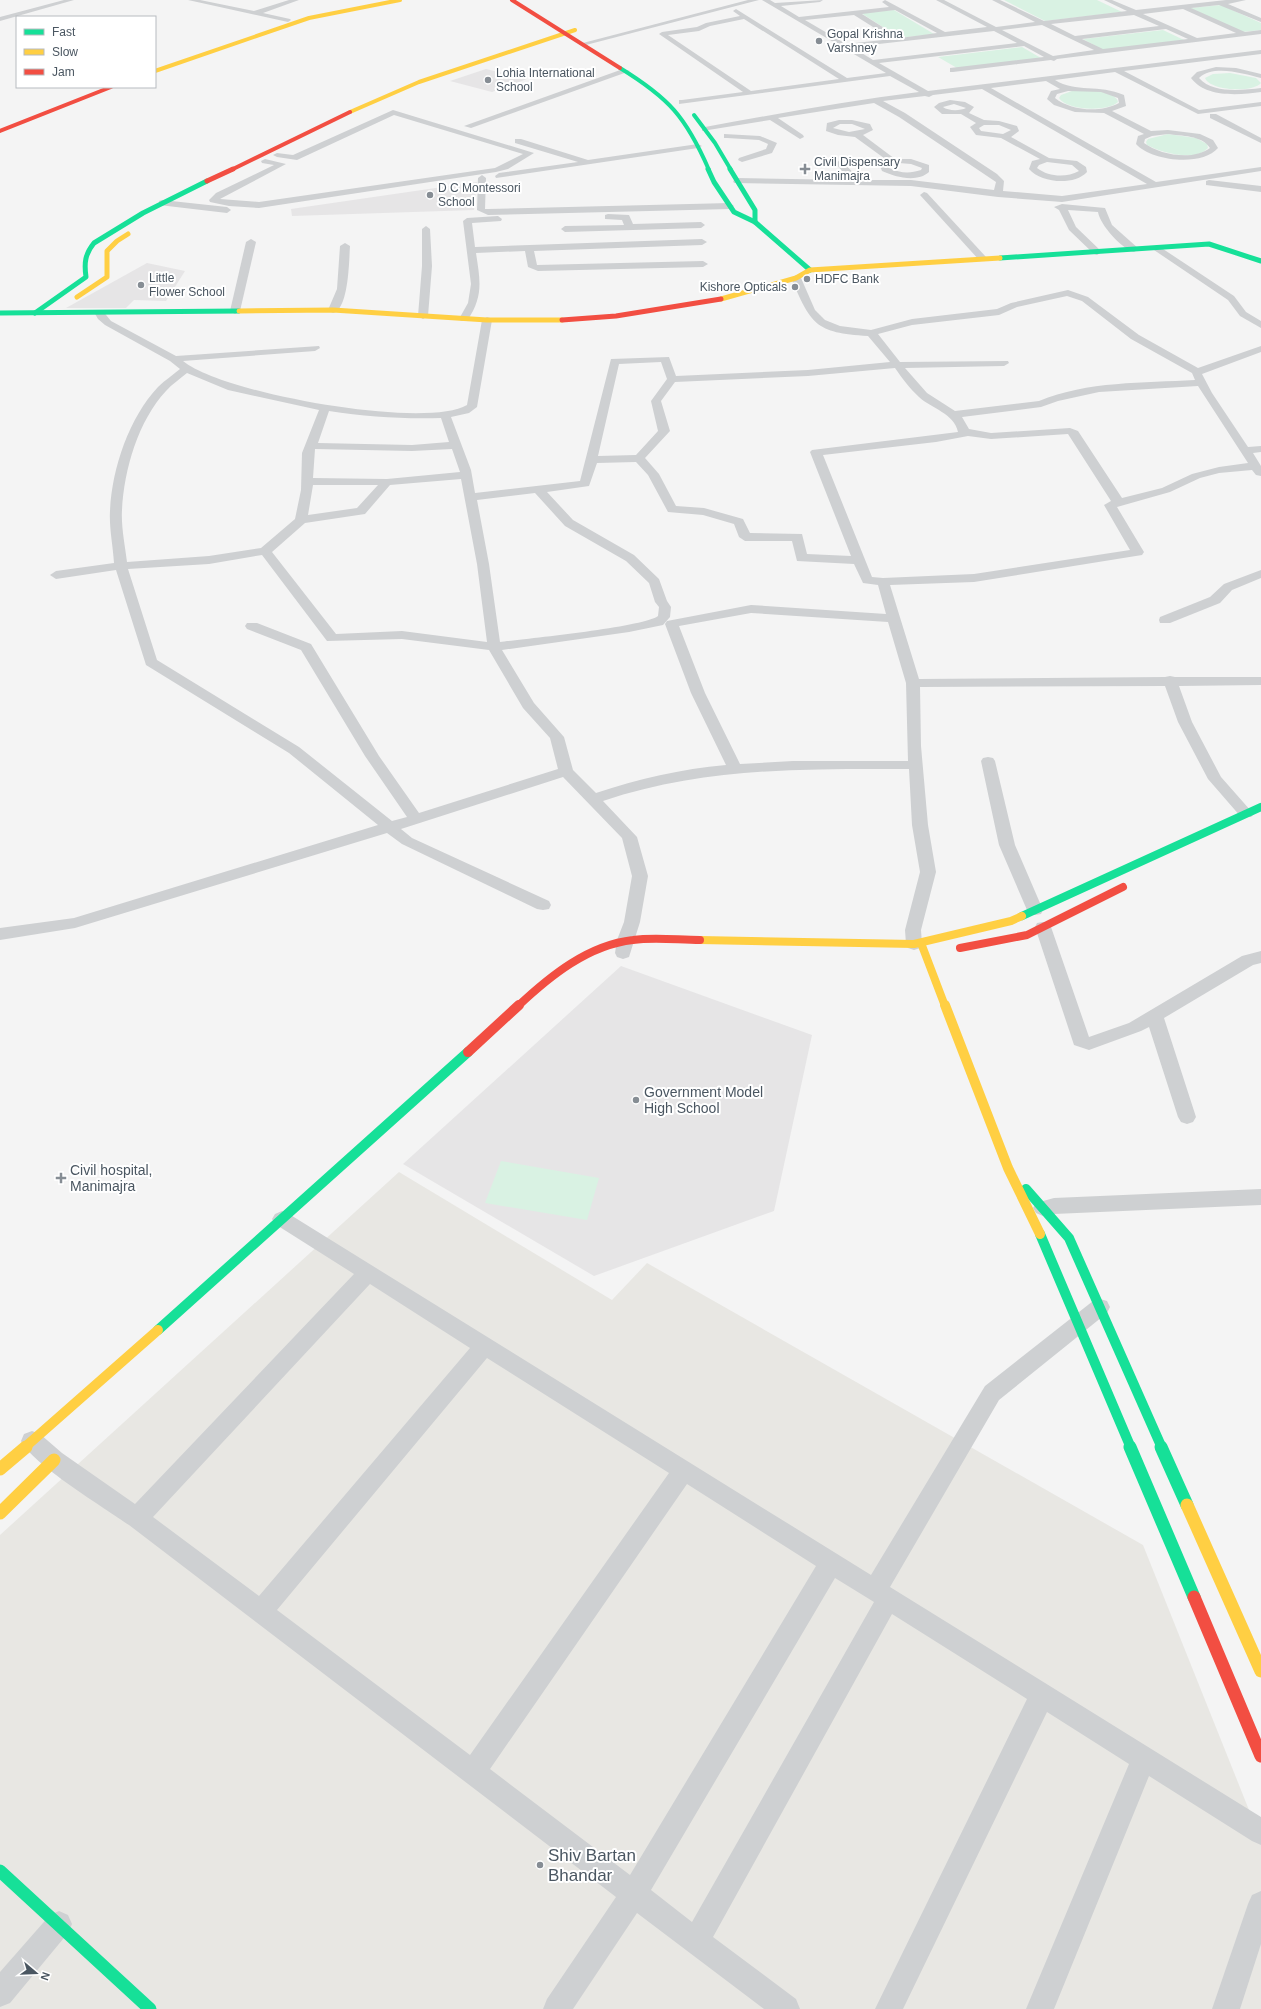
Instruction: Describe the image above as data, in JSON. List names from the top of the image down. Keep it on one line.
{"places":{"other":["Gopal Krishna Varshney","Lohia International School","D C Montessori School","HDFC Bank","Little Flower School","Kishore Opticals","Government Model High School","Shiv Bartan Bhandar"],"health":["Civil Dispensary Manimajra","Civil hospital, Manimajra"]},"legend":["Fast","Slow","Jam"],"north":"right"}
